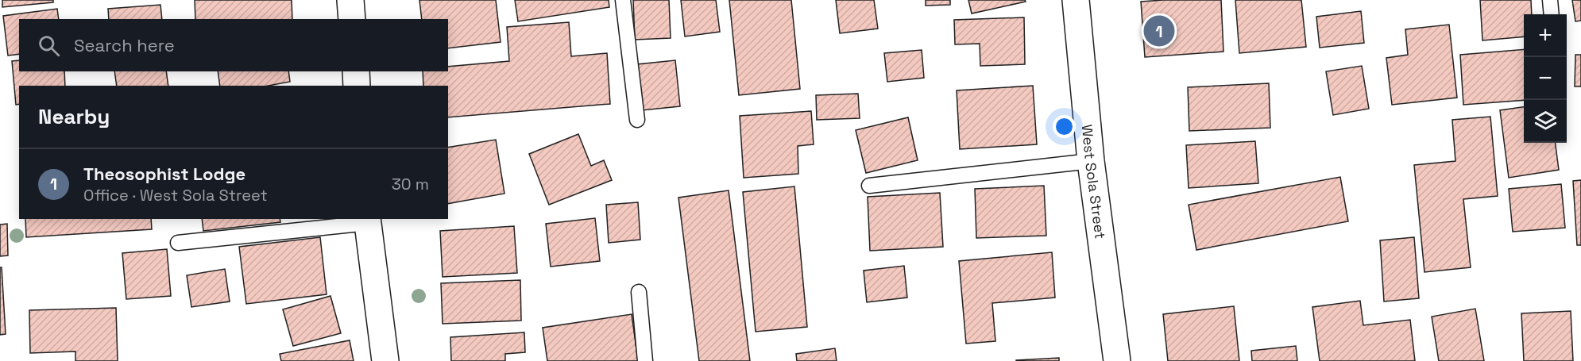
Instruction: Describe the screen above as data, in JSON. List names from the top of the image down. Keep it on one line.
{"streets":{"street":["West Sola Street"]},"page":{"pins":"1","map_buttons":["+","−"],"search":"Search here","heading":"Nearby","list":[{"mark":"1","name":"Theosophist Lodge","note":"Office · West Sola Street","value":"30 m"}]}}
